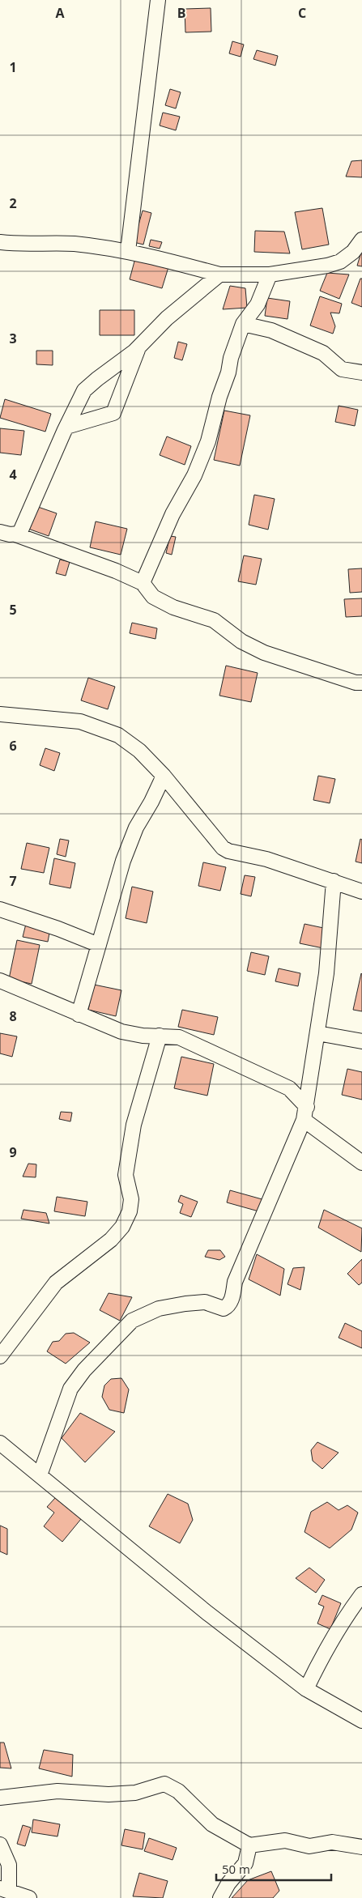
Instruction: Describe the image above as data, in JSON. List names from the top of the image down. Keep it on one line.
{"scale_bar":"50 m","grid":{"columns":["A","B","C"],"rows":["1","2","3","4","5","6","7","8","9"]}}
